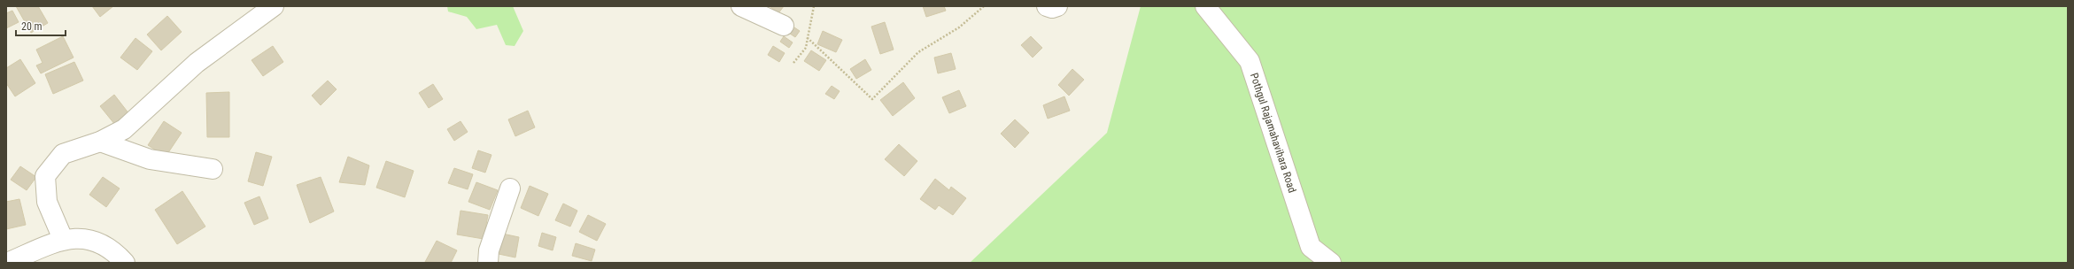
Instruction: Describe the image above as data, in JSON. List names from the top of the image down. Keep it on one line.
{"streets":{"street":["Pothgul Rajamahavihara Road"]},"scale_bar":"20 m"}
